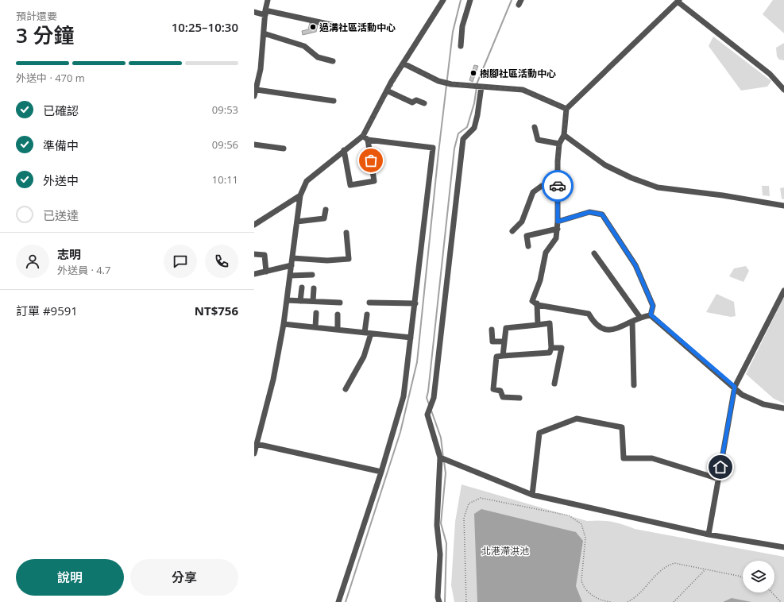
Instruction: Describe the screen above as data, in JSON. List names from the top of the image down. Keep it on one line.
{"parks":["北港滯洪池"],"places":["過溝社區活動中心","樹腳社區活動中心"],"page":{"heading":["3 分鐘","預計還要","10:25–10:30"],"panel":["志明","外送員 · 4.7","訂單 #9591","NT$756"],"bar":"外送中 · 470 m","list":[["已確認","09:53"],["準備中","09:56"],["外送中","10:11"],"已送達"],"buttons":["說明","分享"]}}
